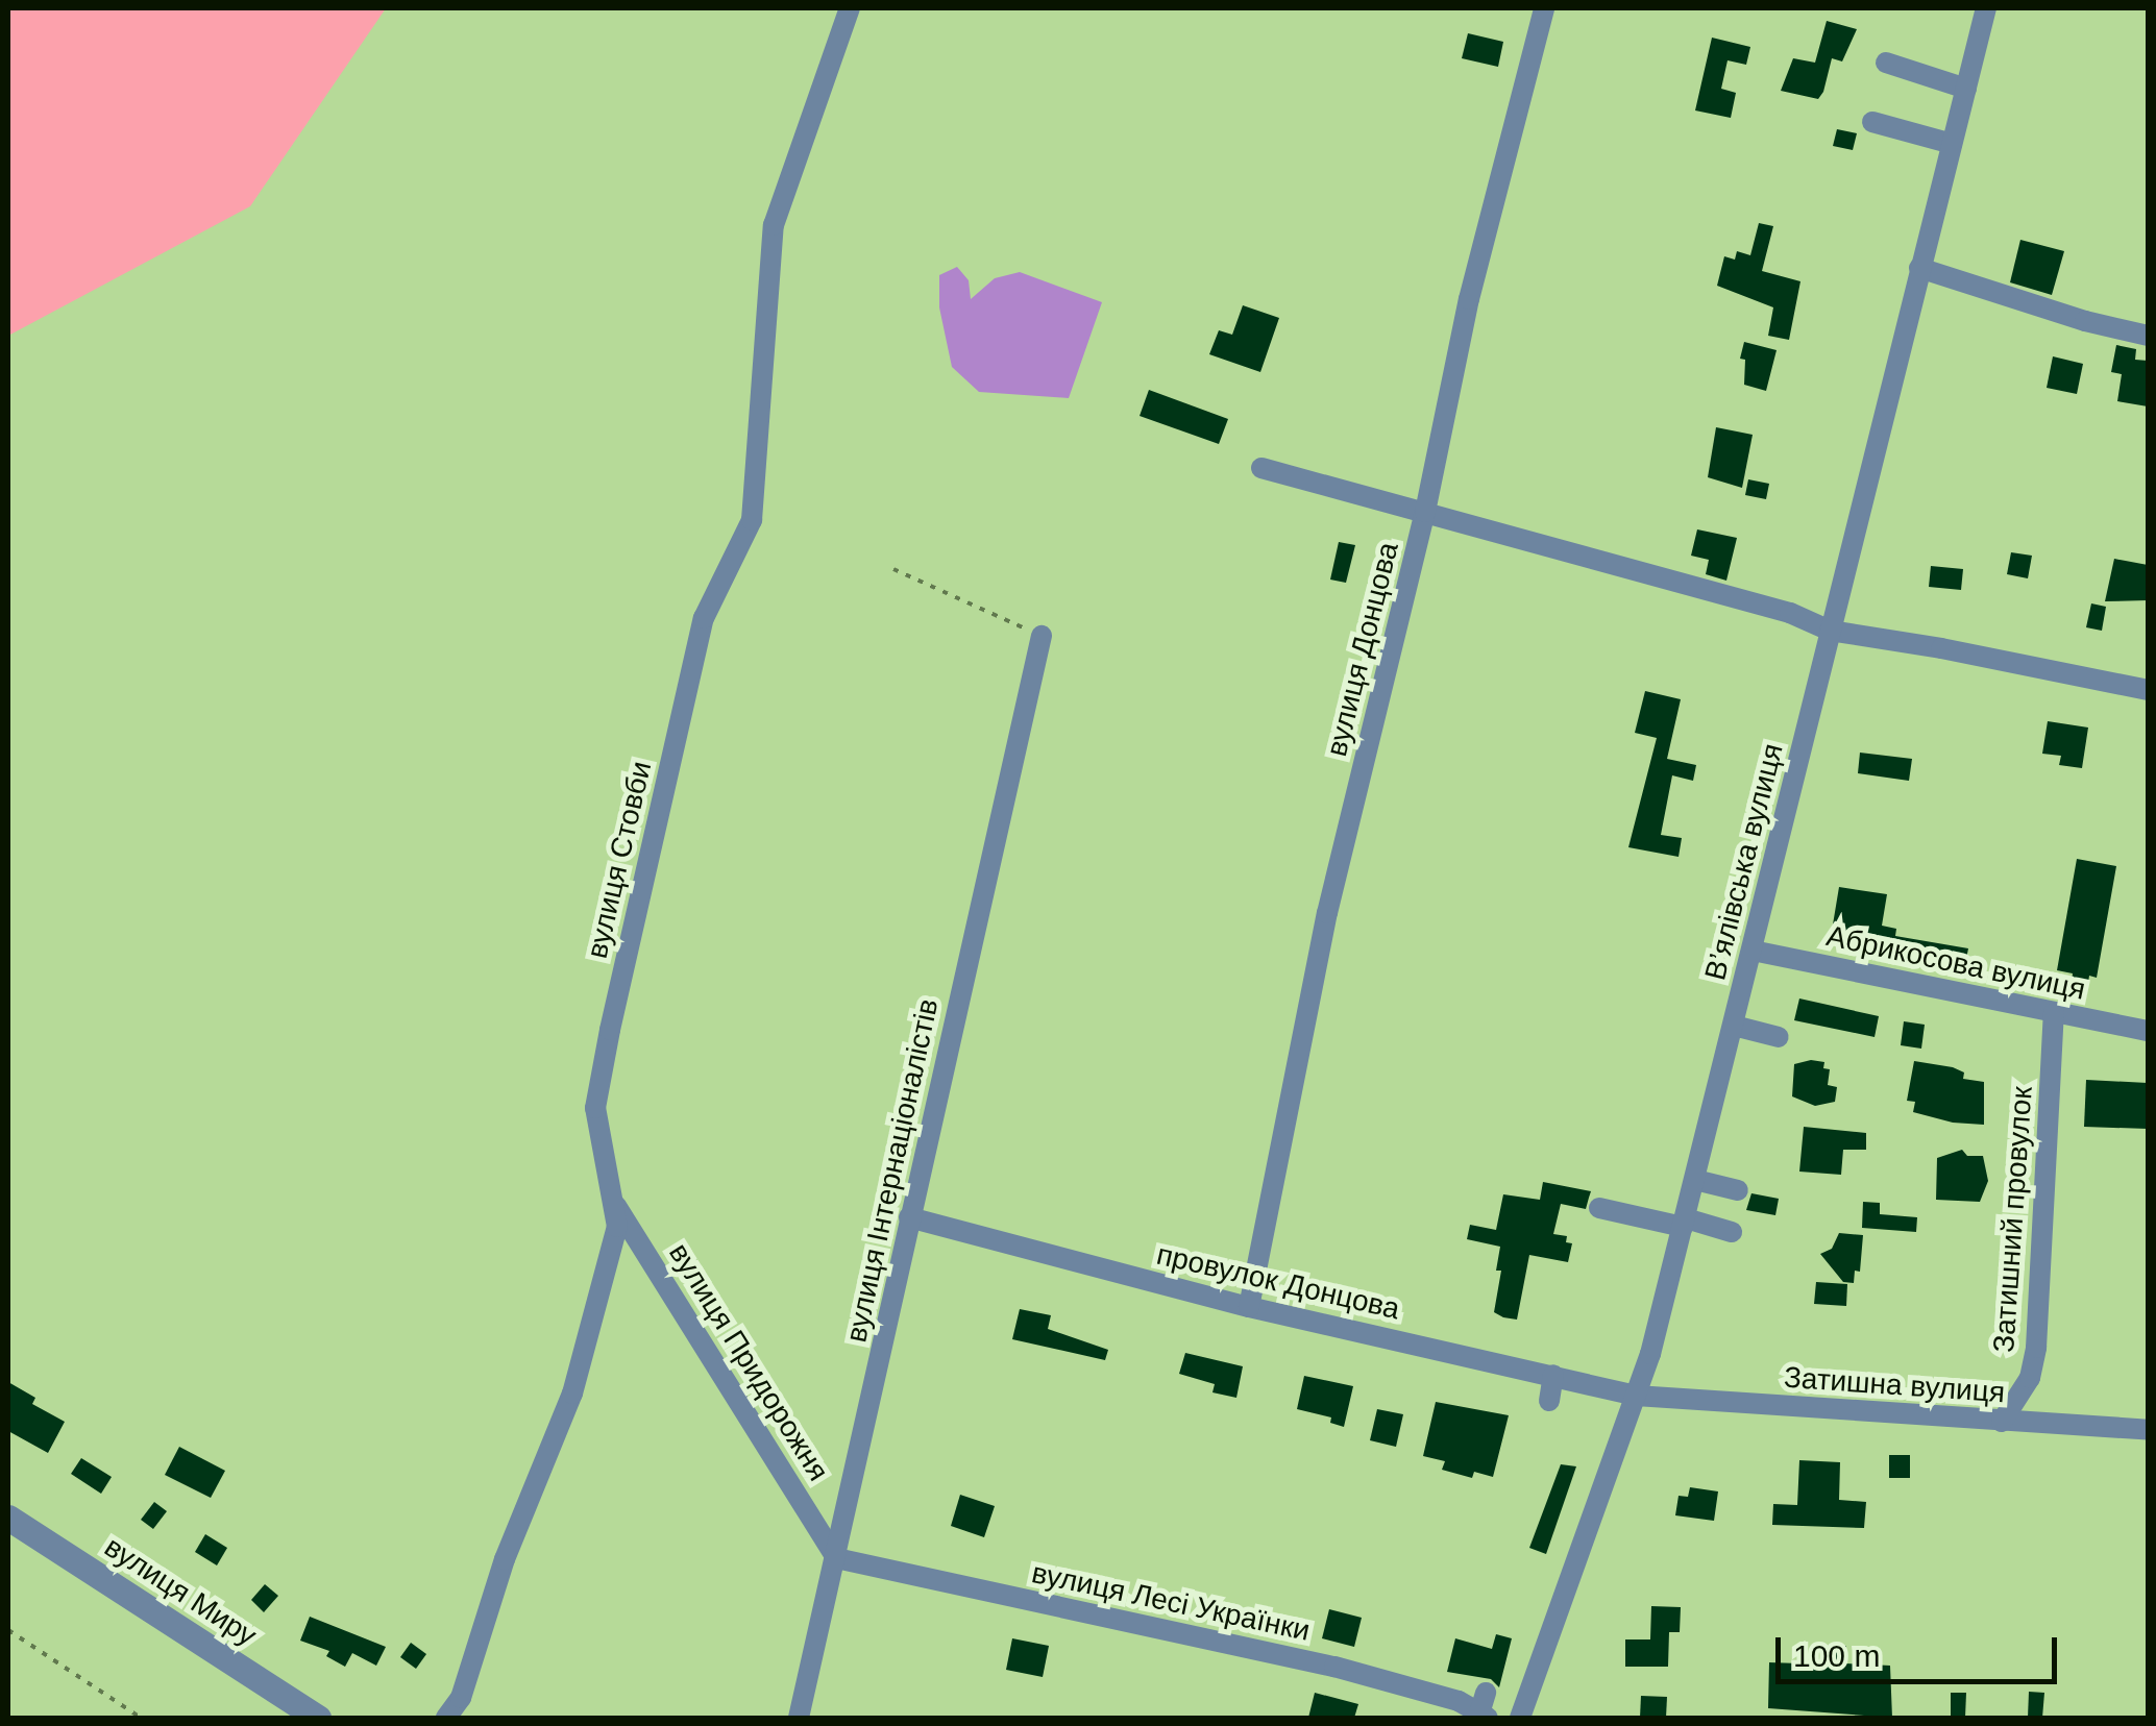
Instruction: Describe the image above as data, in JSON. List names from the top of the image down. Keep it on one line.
{"streets":{"street":["вулиця Донцова","вулиця Стовби","В’ялівська вулиця","Абрикосова вулиця","вулиця Інтернаціоналістів","Затишний провулок","провулок Донцова","вулиця Придорожня","Затишна вулиця","вулиця Миру","вулиця Лесі Українки"]},"crossings":[["вулиця Донцова","провулок Донцова"],["вулиця Стовби","вулиця Придорожня"],["В’ялівська вулиця","Абрикосова вулиця"],["В’ялівська вулиця","провулок Донцова"],["В’ялівська вулиця","Затишна вулиця"],["Абрикосова вулиця","Затишний провулок"],["вулиця Інтернаціоналістів","провулок Донцова"],["вулиця Інтернаціоналістів","вулиця Придорожня"],["вулиця Інтернаціоналістів","вулиця Лесі Українки"],["Затишний провулок","Затишна вулиця"],["провулок Донцова","Затишна вулиця"],["вулиця Придорожня","вулиця Лесі Українки"]],"scale_bar":"100 m"}
